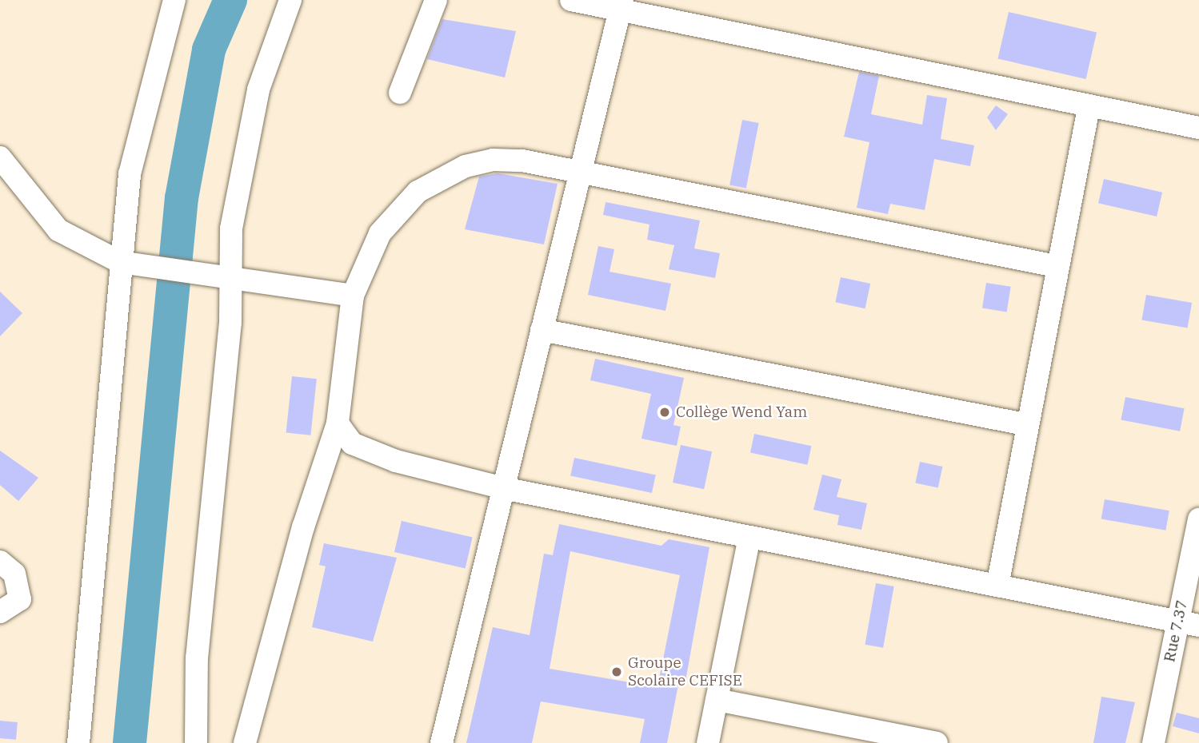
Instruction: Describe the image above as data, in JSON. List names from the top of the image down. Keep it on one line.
{"streets":{"street":["Rue 7.37"]},"places":["Collège Wend Yam","Groupe Scolaire CEFISE"]}
